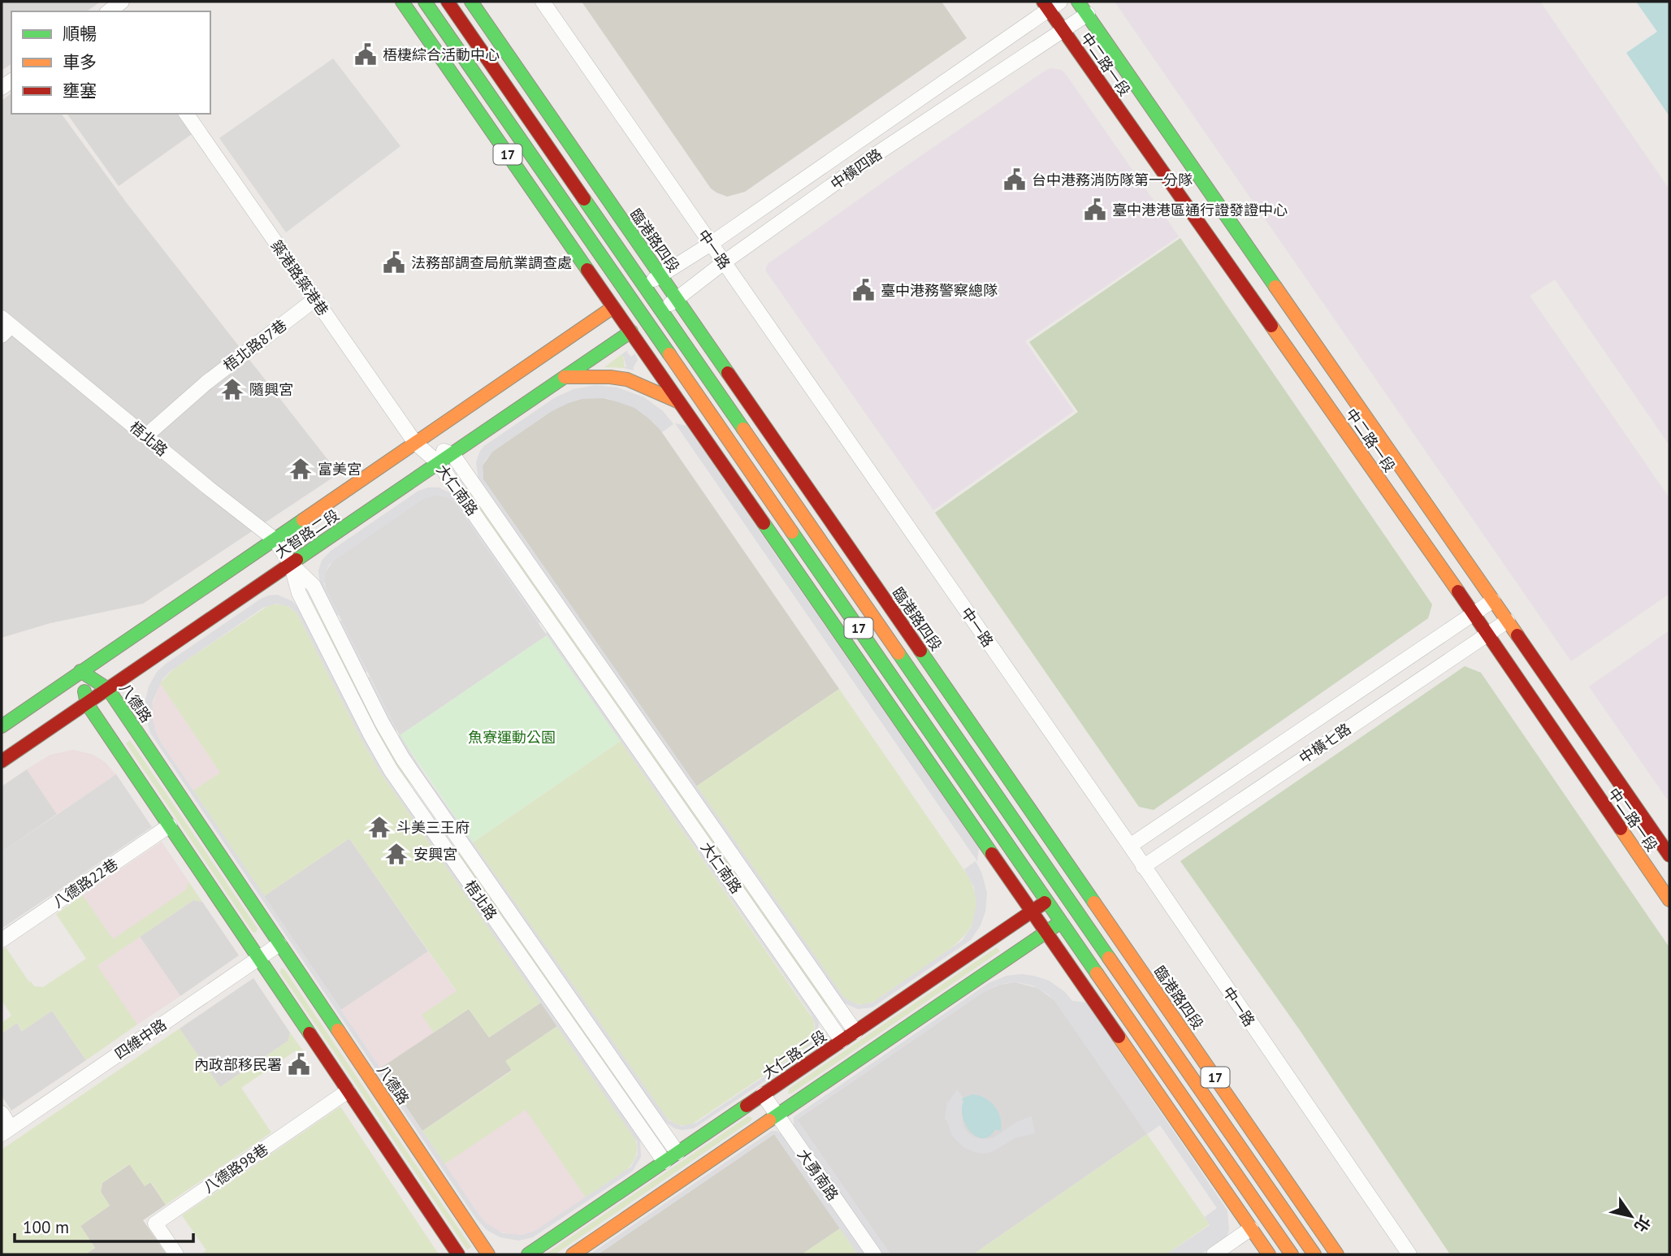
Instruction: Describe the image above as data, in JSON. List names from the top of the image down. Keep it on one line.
{"streets":{"street":["中二路一段","17","中橫四路","臨港路四段","中一路","築港路築港巷","梧北路87巷","梧北路","大仁南路","大智路二段","八德路","中橫七路","八德路22巷","四維中路","大仁路二段","八德路98巷","大勇南路"]},"crossings":[["中二路一段","中橫四路"],["中二路一段","中橫七路"],["17","中橫四路"],["17","大智路二段"],["17","大仁路二段"],["中橫四路","臨港路四段"],["中橫四路","中一路"],["中橫四路","大智路二段"],["臨港路四段","大仁路二段"],["中一路","中橫七路"],["築港路築港巷","梧北路87巷"],["築港路築港巷","大仁南路"],["築港路築港巷","大智路二段"],["梧北路87巷","梧北路"],["梧北路","大智路二段"],["梧北路","大仁路二段"],["大仁南路","大智路二段"],["大仁南路","大仁路二段"],["大智路二段","八德路"],["八德路","四維中路"],["大仁路二段","大勇南路"]],"parks":["魚寮運動公園"],"places":{"public building":["梧棲綜合活動中心","台中港務消防隊第一分隊","臺中港港區通行證發證中心","法務部調查局航業調查處","臺中港務警察總隊","內政部移民署"],"temple":["隨興宮","富美宮","斗美三王府","安興宮"]},"legend":["順暢","車多","壅塞"],"scale_bar":"100 m","north":"bottom right"}
